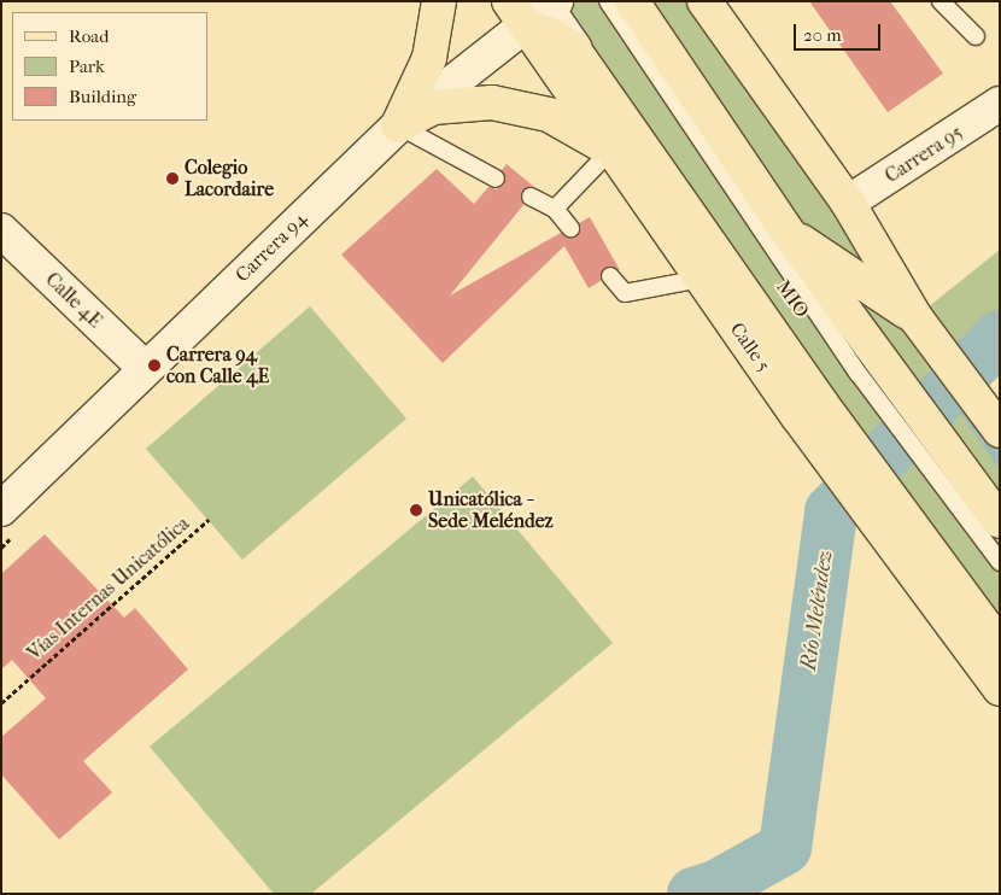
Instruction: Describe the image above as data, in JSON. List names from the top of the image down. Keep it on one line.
{"streets":{"main road":["Calle 5"],"street":["Carrera 95","Carrera 94","Calle 4E"],"lane":["MIO"],"path":["Vías Internas Unicatólica"]},"crossings":[["Carrera 94","MIO"],["Carrera 94","Calle 4E"],["Carrera 94","Calle 5"],["MIO","Calle 5"]],"water":["Río Meléndez"],"places":["Colegio Lacordaire","Carrera 94 con Calle 4E","Unicatólica - Sede Meléndez"],"legend":["Road","Park","Building"],"scale_bar":"20 m"}
